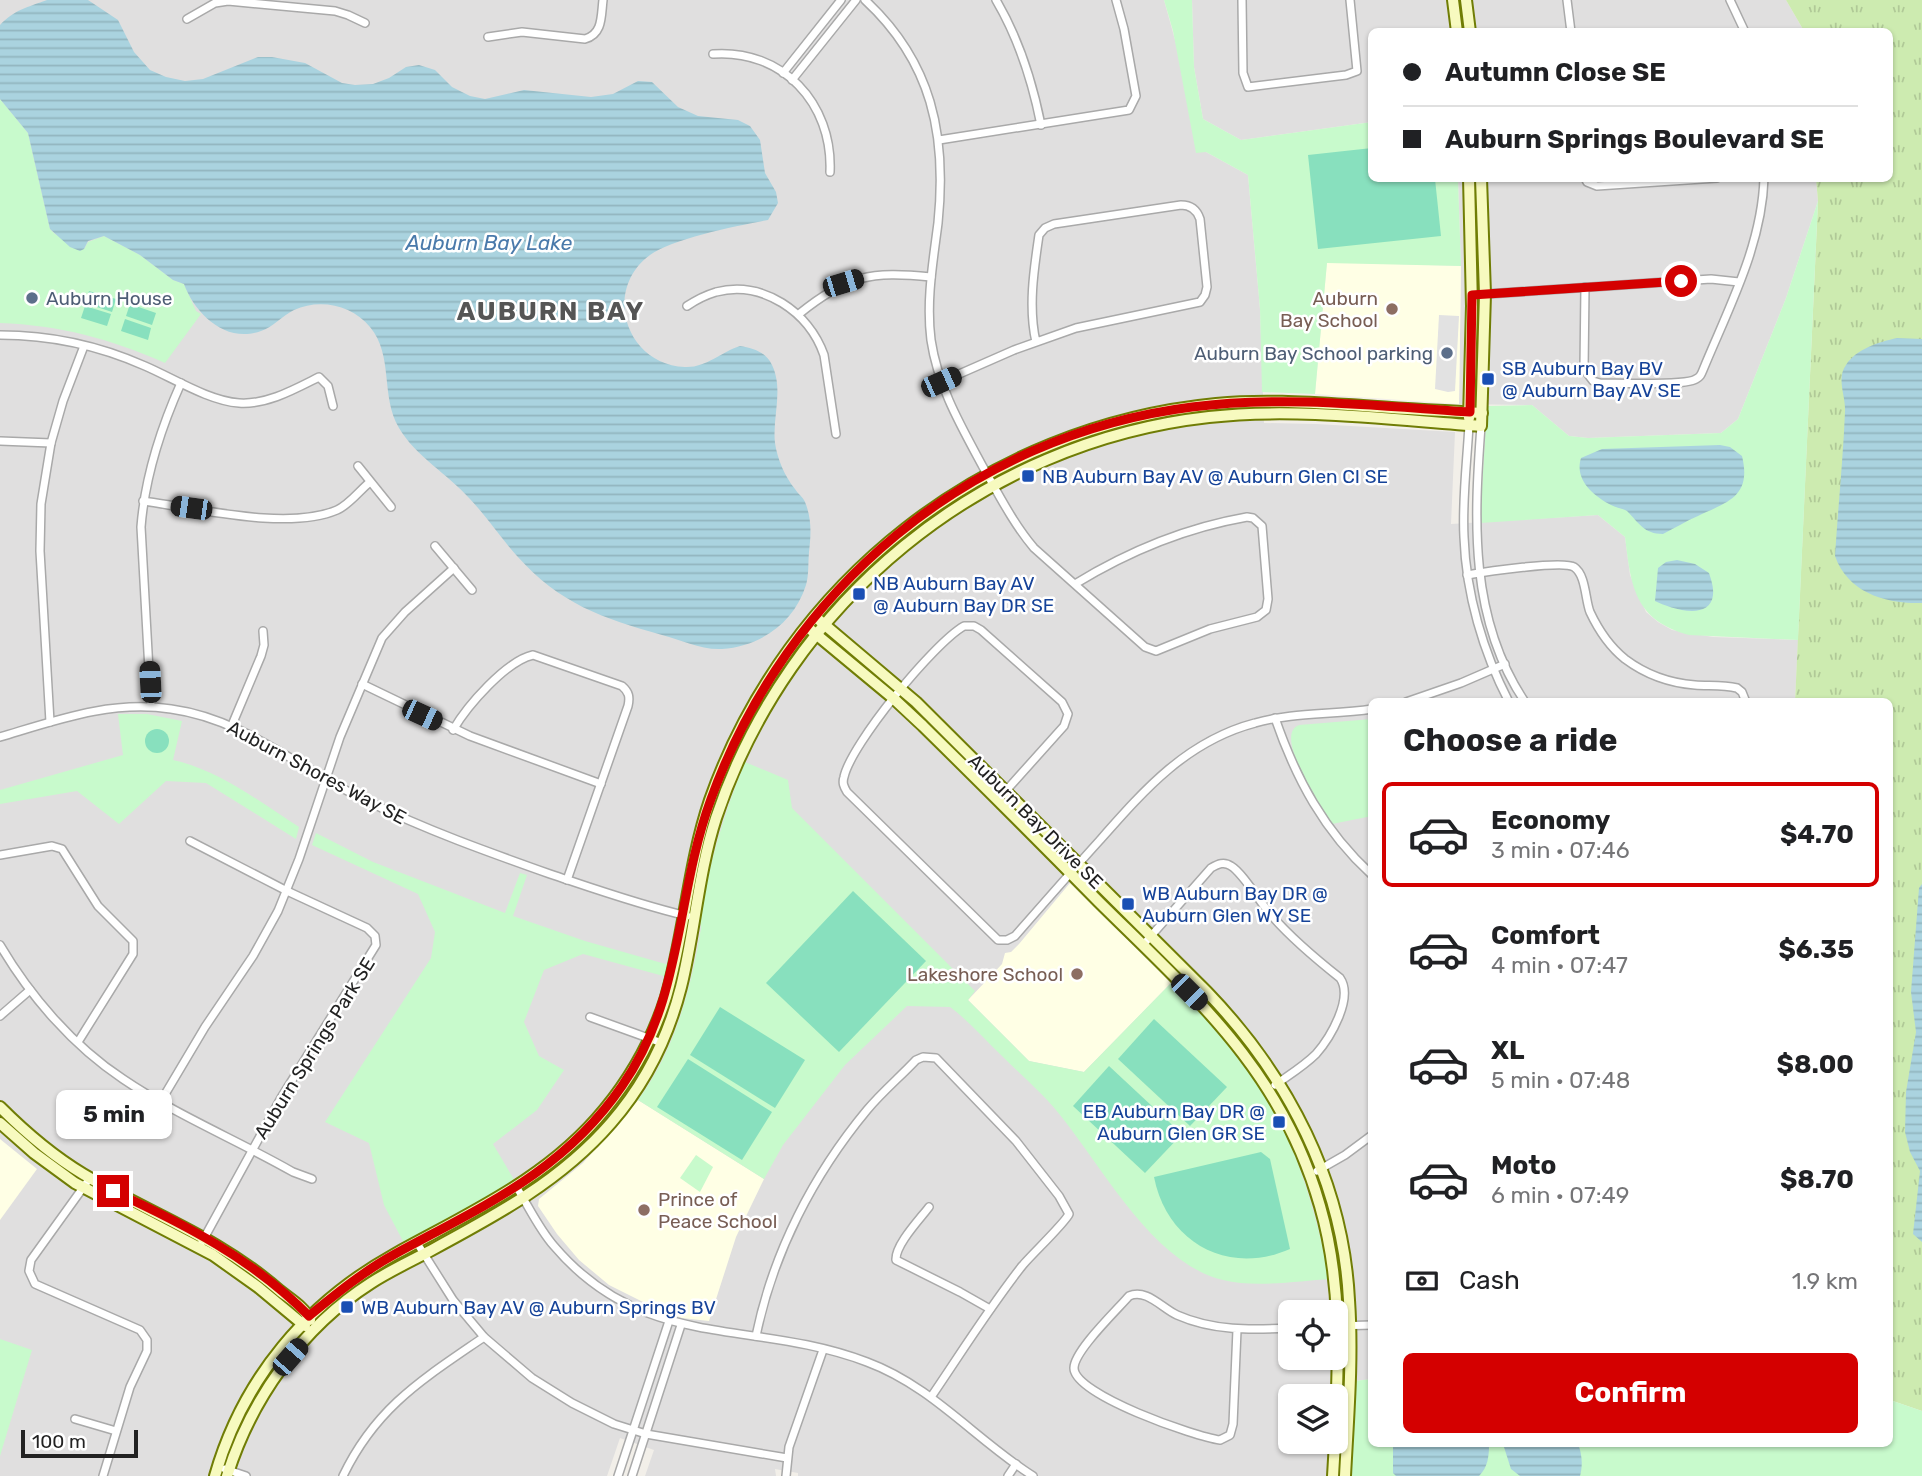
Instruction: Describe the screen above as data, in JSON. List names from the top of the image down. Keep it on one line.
{"streets":{"street":["Auburn Shores Way SE","Auburn Bay Drive SE","Auburn Springs Park SE"]},"districts":["AUBURN BAY"],"water":["Auburn Bay Lake"],"places":{"other":["Auburn House","Auburn Bay School","Auburn Bay School parking","Lakeshore School","Prince of Peace School"],"transit":["SB Auburn Bay BV @ Auburn Bay AV SE","NB Auburn Bay AV @ Auburn Glen CI SE","NB Auburn Bay AV @ Auburn Bay DR SE","WB Auburn Bay DR @ Auburn Glen WY SE","EB Auburn Bay DR @ Auburn Glen GR SE","WB Auburn Bay AV @ Auburn Springs BV"]},"scale_bar":"100 m","page":{"banner":["Autumn Close SE","Auburn Springs Boulevard SE"],"heading":"Choose a ride","list":[{"name":"Economy","note":"3 min · 07:46","value":"$4.70"},{"name":"Comfort","note":"4 min · 07:47","value":"$6.35"},{"name":"XL","note":"5 min · 07:48","value":"$8.00"},{"name":"Moto","note":"6 min · 07:49","value":"$8.70"}],"bubble":"5 min","pay":["Cash","1.9 km"],"buttons":"Confirm","scale":"100 m"}}
